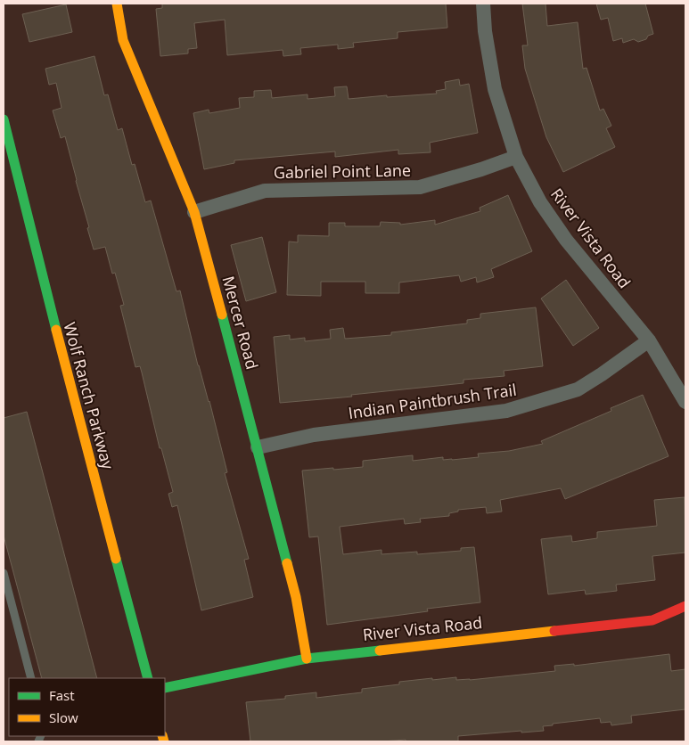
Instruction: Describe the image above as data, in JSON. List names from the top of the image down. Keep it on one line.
{"streets":{"street":["Gabriel Point Lane","River Vista Road","Mercer Road","Wolf Ranch Parkway","Indian Paintbrush Trail"]},"crossings":[["Gabriel Point Lane","River Vista Road"],["Gabriel Point Lane","Mercer Road"],["River Vista Road","Mercer Road"],["River Vista Road","Indian Paintbrush Trail"],["Mercer Road","Indian Paintbrush Trail"]],"legend":["Fast","Slow"]}
